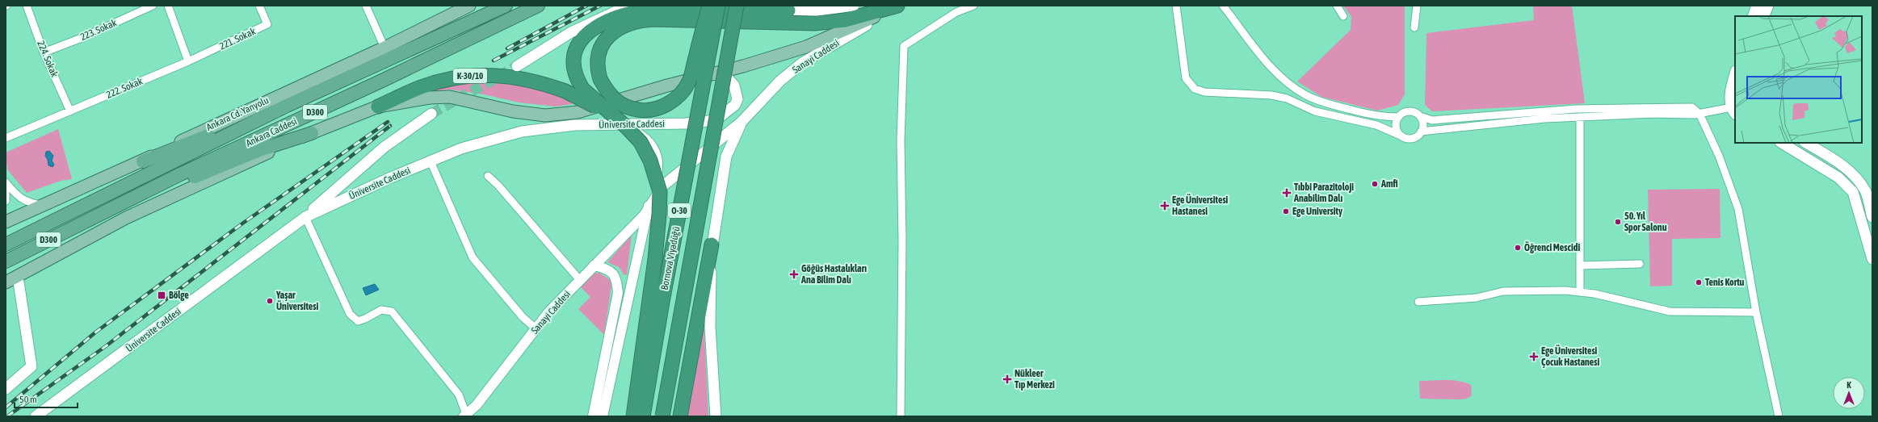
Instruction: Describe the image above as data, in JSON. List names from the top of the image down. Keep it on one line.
{"streets":{"highway":["K-30/10","D300","Ankara Caddesi","O-30","Bornova Viyadüğü"],"main road":["Sanayi Caddesi","Ankara Cd. Yanyolu","Üniversite Caddesi"],"street":["223. Sokak","221. Sokak","224. Sokak","222. Sokak"]},"crossings":[["223. Sokak","224. Sokak"],["221. Sokak","222. Sokak"],["224. Sokak","222. Sokak"],["K-30/10","Üniversite Caddesi"],["K-30/10","O-30"],["Üniversite Caddesi","O-30"]],"places":{"other":["Amfi","Ege University","50. Yıl Spor Salonu","Öğrenci Mescidi","Tenis Kortu","Yaşar Üniversitesi"],"health":["Tıbbi Parazitoloji Anabilim Dalı","Ege Üniversitesi Hastanesi","Göğüs Hastalıkları Ana Bilim Dalı","Ege Üniversitesi Çocuk Hastanesi","Nükleer Tıp Merkezi"],"transit":["Bölge"]},"scale_bar":"50 m","north":"top"}
